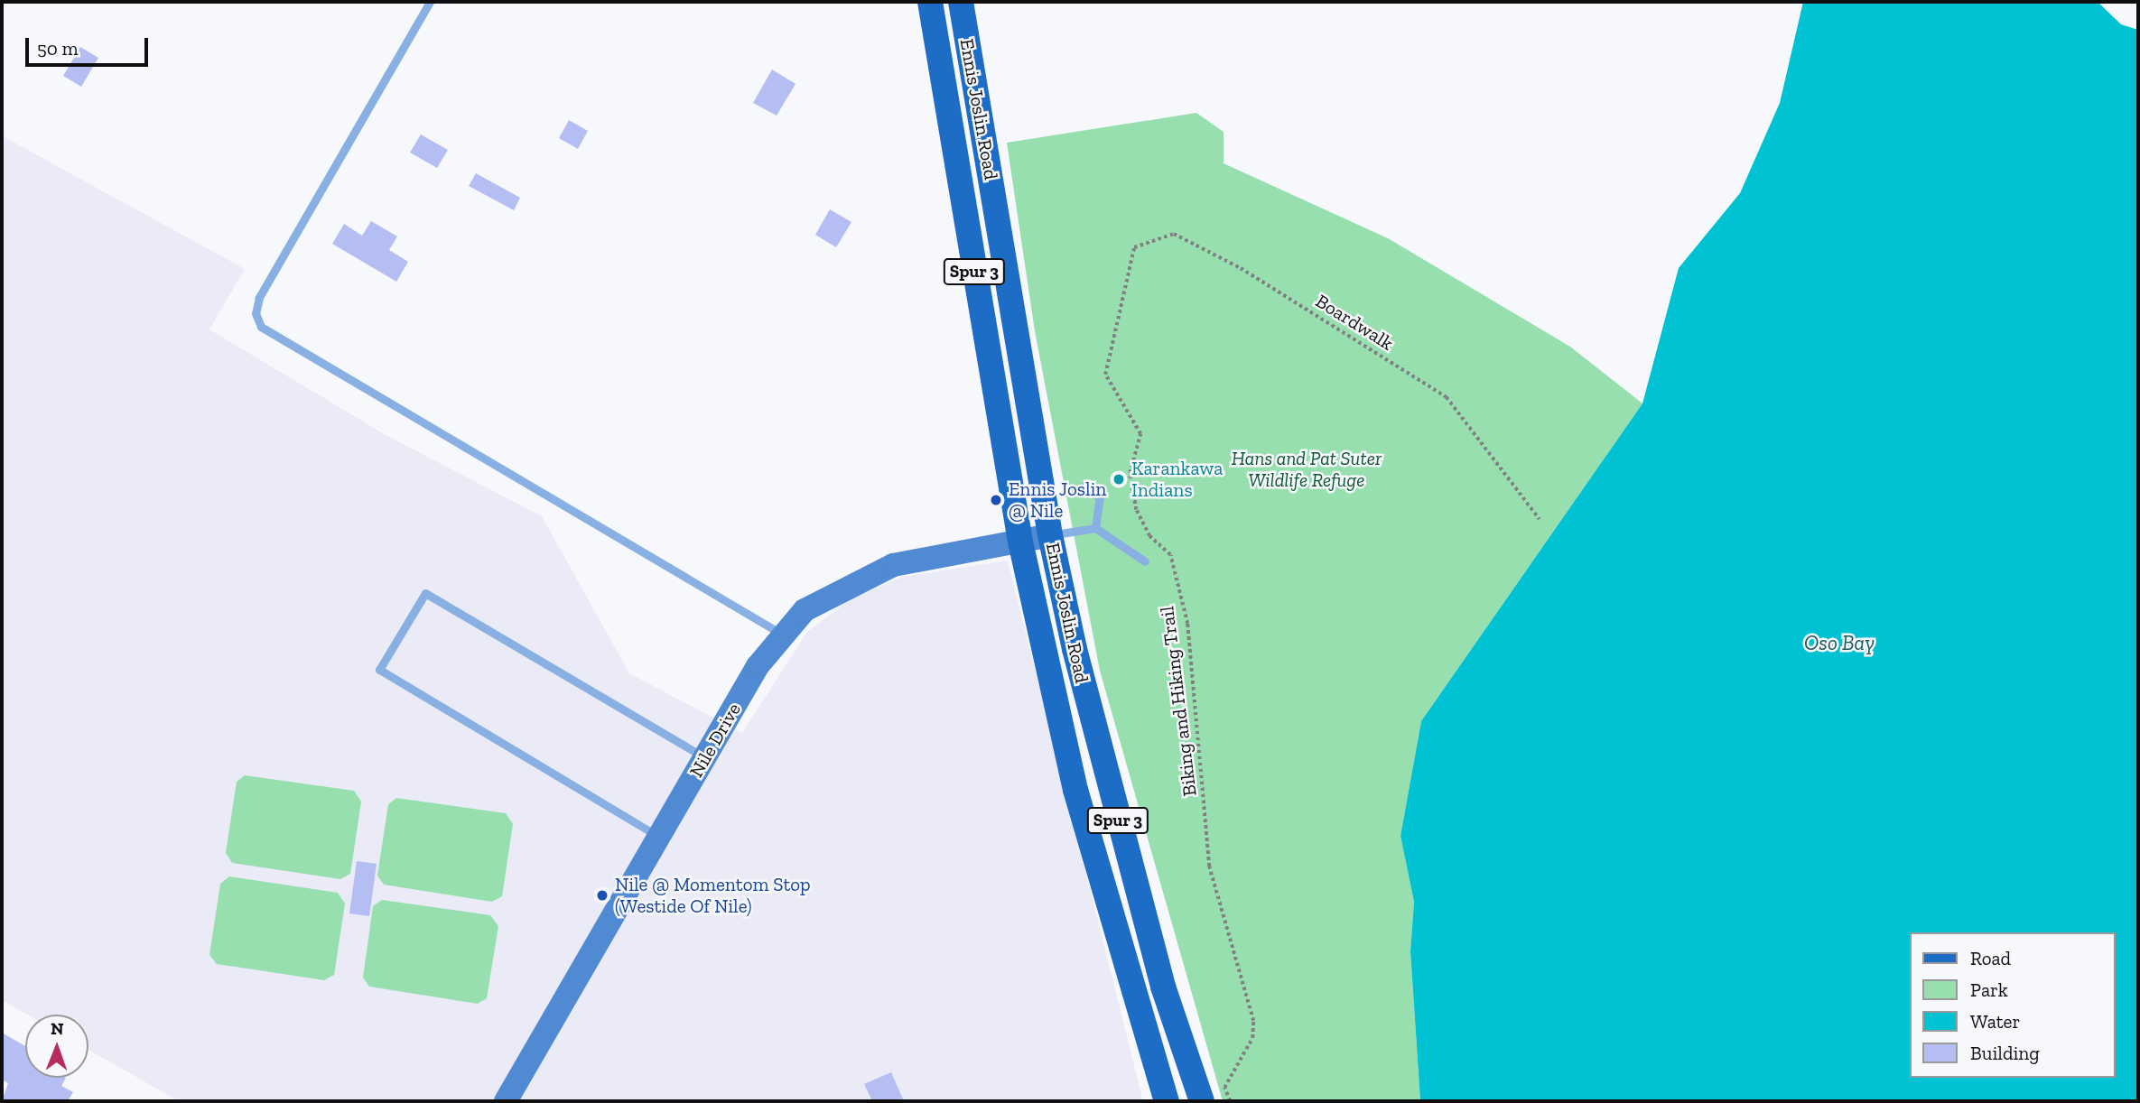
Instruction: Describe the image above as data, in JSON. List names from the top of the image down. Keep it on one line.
{"streets":{"main road":["Ennis Joslin Road","Spur 3","Nile Drive"],"path":["Boardwalk","Biking and Hiking Trail"]},"crossings":[["Ennis Joslin Road","Nile Drive"],["Boardwalk","Biking and Hiking Trail"]],"water":["Oso Bay"],"parks":["Hans and Pat Suter Wildlife Refuge"],"places":["Karankawa Indians","Ennis Joslin @ Nile","Nile @ Momentom Stop (Westide Of Nile)"],"legend":["Road","Park","Water","Building"],"scale_bar":"50 m","north":"top"}
